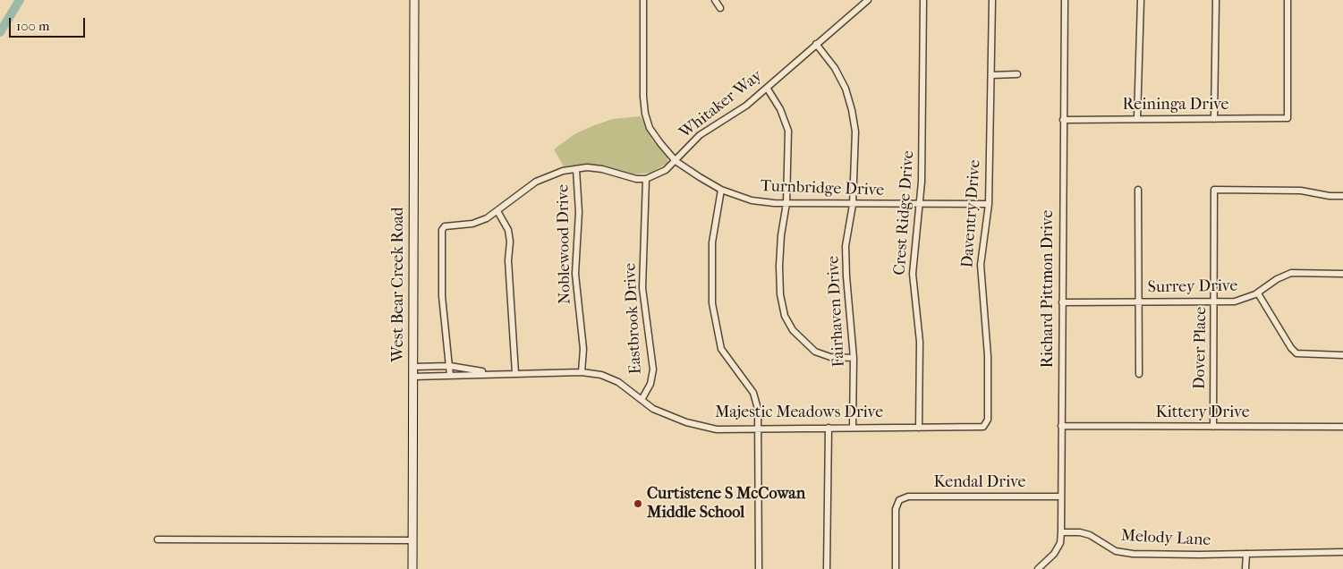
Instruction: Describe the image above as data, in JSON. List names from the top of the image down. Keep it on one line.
{"streets":{"main road":["West Bear Creek Road"],"street":["Whitaker Way","Reininga Drive","Turnbridge Drive","Crest Ridge Drive","Daventry Drive","Noblewood Drive","Surrey Drive","Richard Pittmon Drive","Fairhaven Drive","Eastbrook Drive","Dover Place","Majestic Meadows Drive","Kittery Drive","Kendal Drive","Melody Lane"]},"crossings":[["Whitaker Way","Turnbridge Drive"],["Whitaker Way","Fairhaven Drive"],["Whitaker Way","Eastbrook Drive"],["Reininga Drive","Richard Pittmon Drive"],["Turnbridge Drive","Crest Ridge Drive"],["Turnbridge Drive","Daventry Drive"],["Turnbridge Drive","Fairhaven Drive"],["Crest Ridge Drive","Majestic Meadows Drive"],["Daventry Drive","Majestic Meadows Drive"],["Noblewood Drive","Majestic Meadows Drive"],["West Bear Creek Road","Majestic Meadows Drive"],["Surrey Drive","Richard Pittmon Drive"],["Surrey Drive","Dover Place"],["Richard Pittmon Drive","Kittery Drive"],["Richard Pittmon Drive","Kendal Drive"],["Richard Pittmon Drive","Melody Lane"],["Fairhaven Drive","Majestic Meadows Drive"],["Eastbrook Drive","Majestic Meadows Drive"],["Dover Place","Kittery Drive"]],"places":["Curtistene S McCowan Middle School"],"scale_bar":"100 m"}
